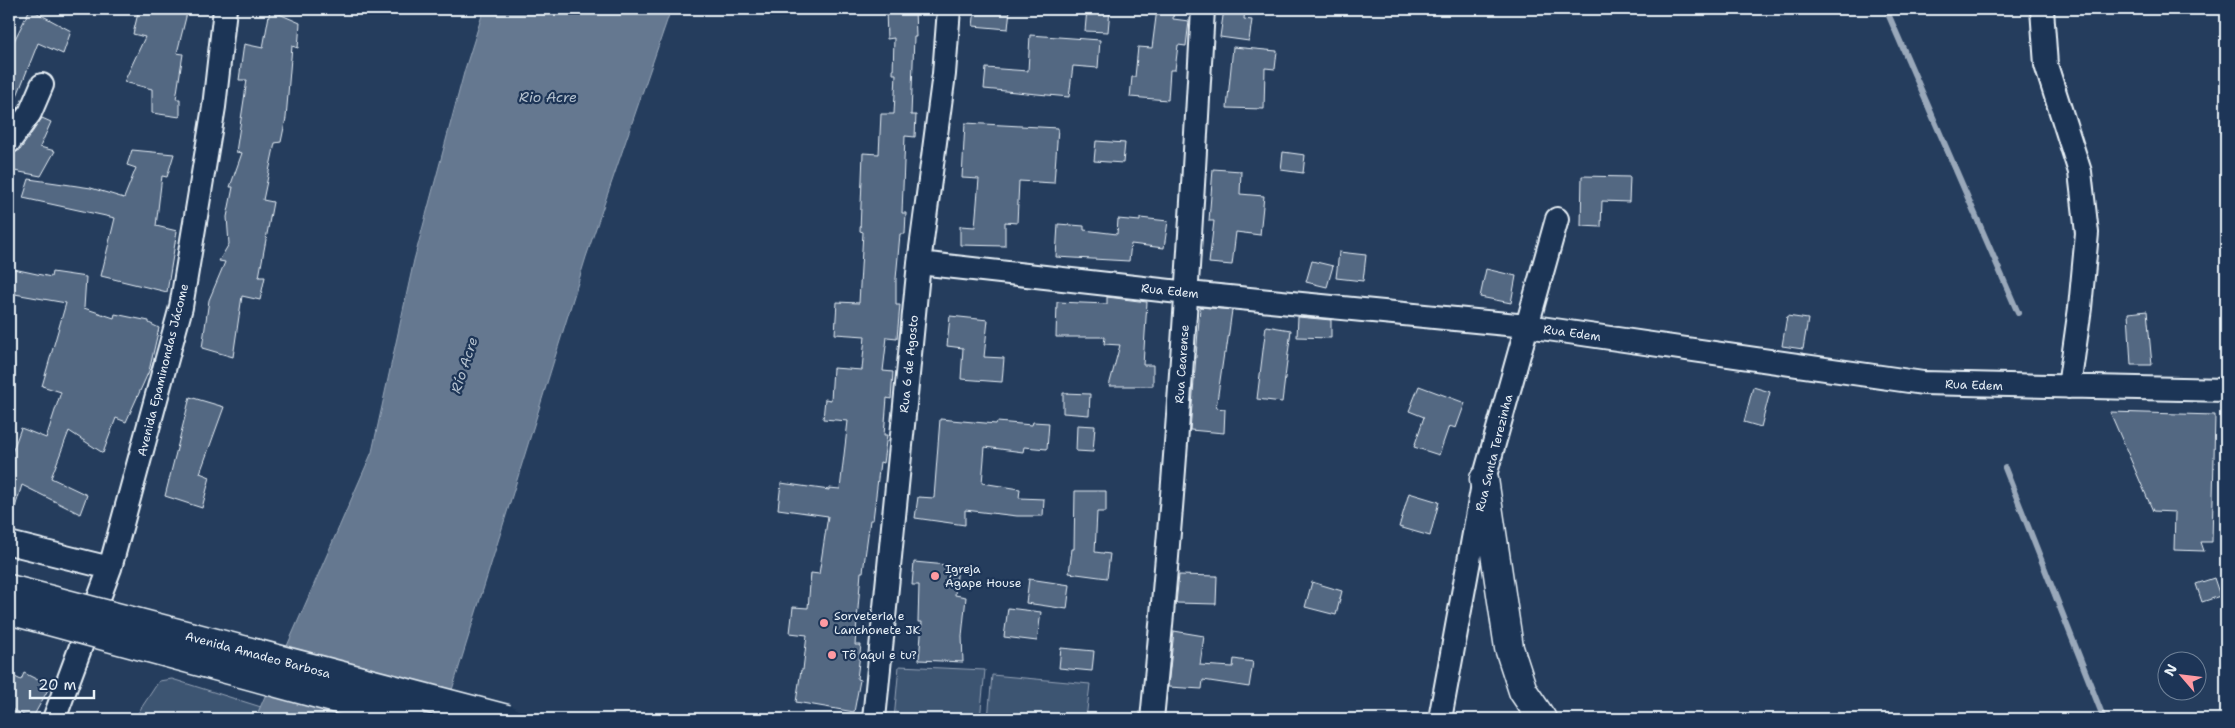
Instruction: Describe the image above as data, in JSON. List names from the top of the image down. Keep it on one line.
{"streets":{"main road":["Avenida Amadeo Barbosa"],"street":["Rua Edem","Rua 6 de Agosto","Rua Cearense","Avenida Epaminondas Jácome","Rua Santa Terezinha"]},"crossings":[["Rua Edem","Rua 6 de Agosto"],["Rua Edem","Rua Cearense"],["Rua Edem","Rua Santa Terezinha"]],"water":["Rio Acre","Río Acre"],"places":["Igreja Ágape House","Sorveteria e Lanchonete JK","Tõ aqui e tu?"],"scale_bar":"20 m","north":"top left"}
